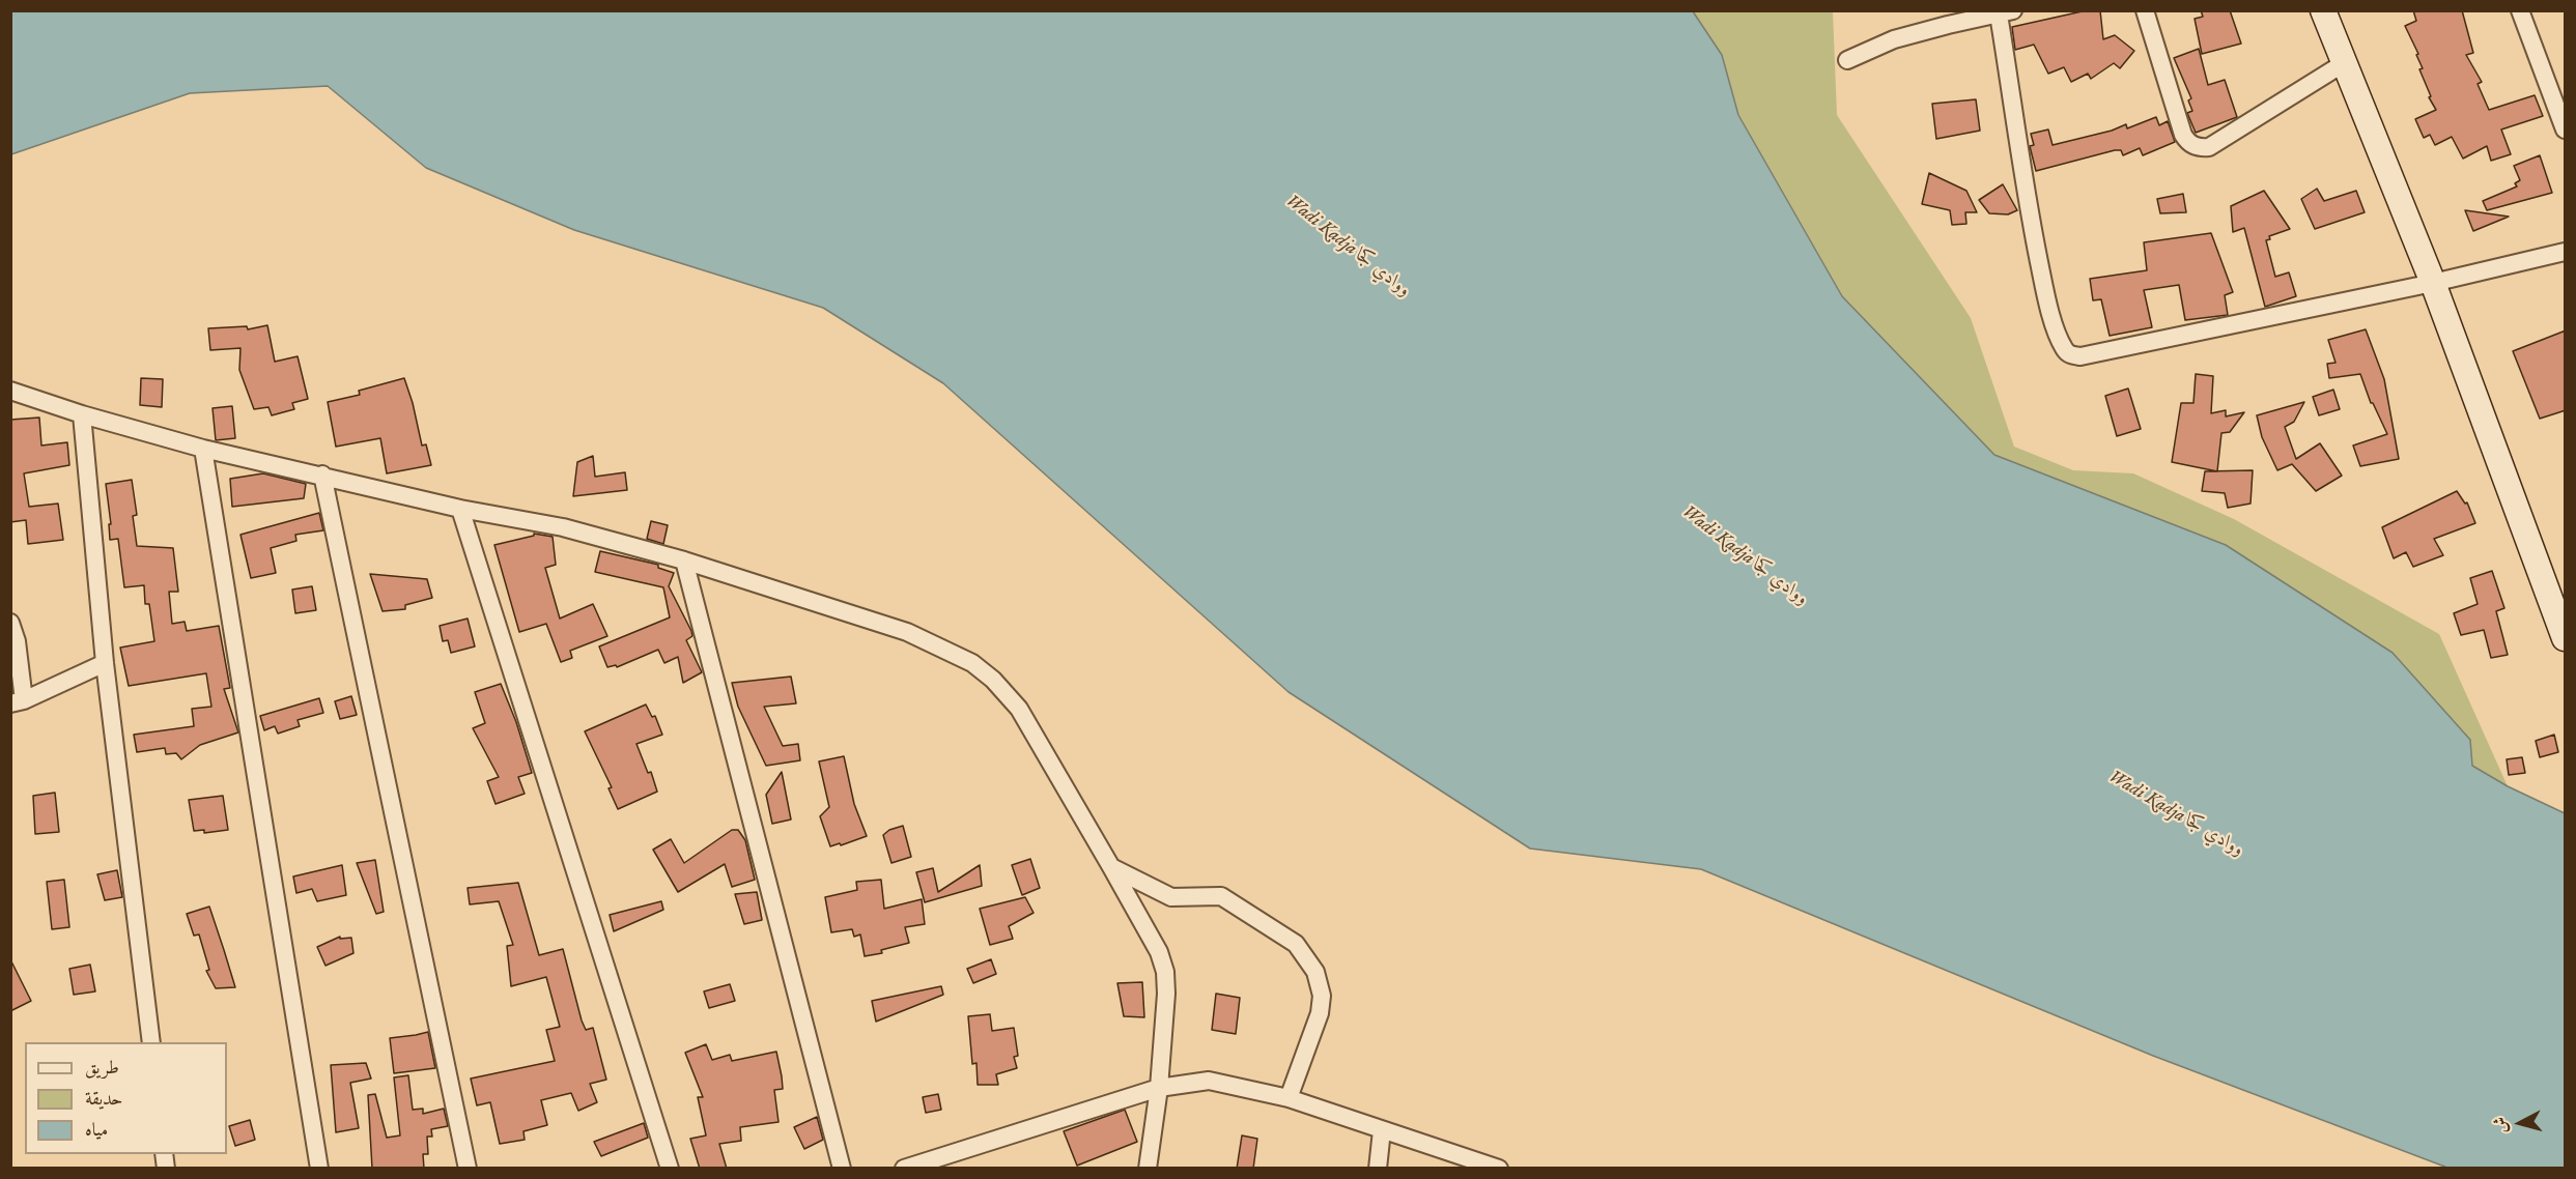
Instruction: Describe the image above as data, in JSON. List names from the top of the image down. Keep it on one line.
{"water":["Wadi Kadja ووادي كجا"],"legend":["طريق","حديقة","مياه"],"north":"left"}
